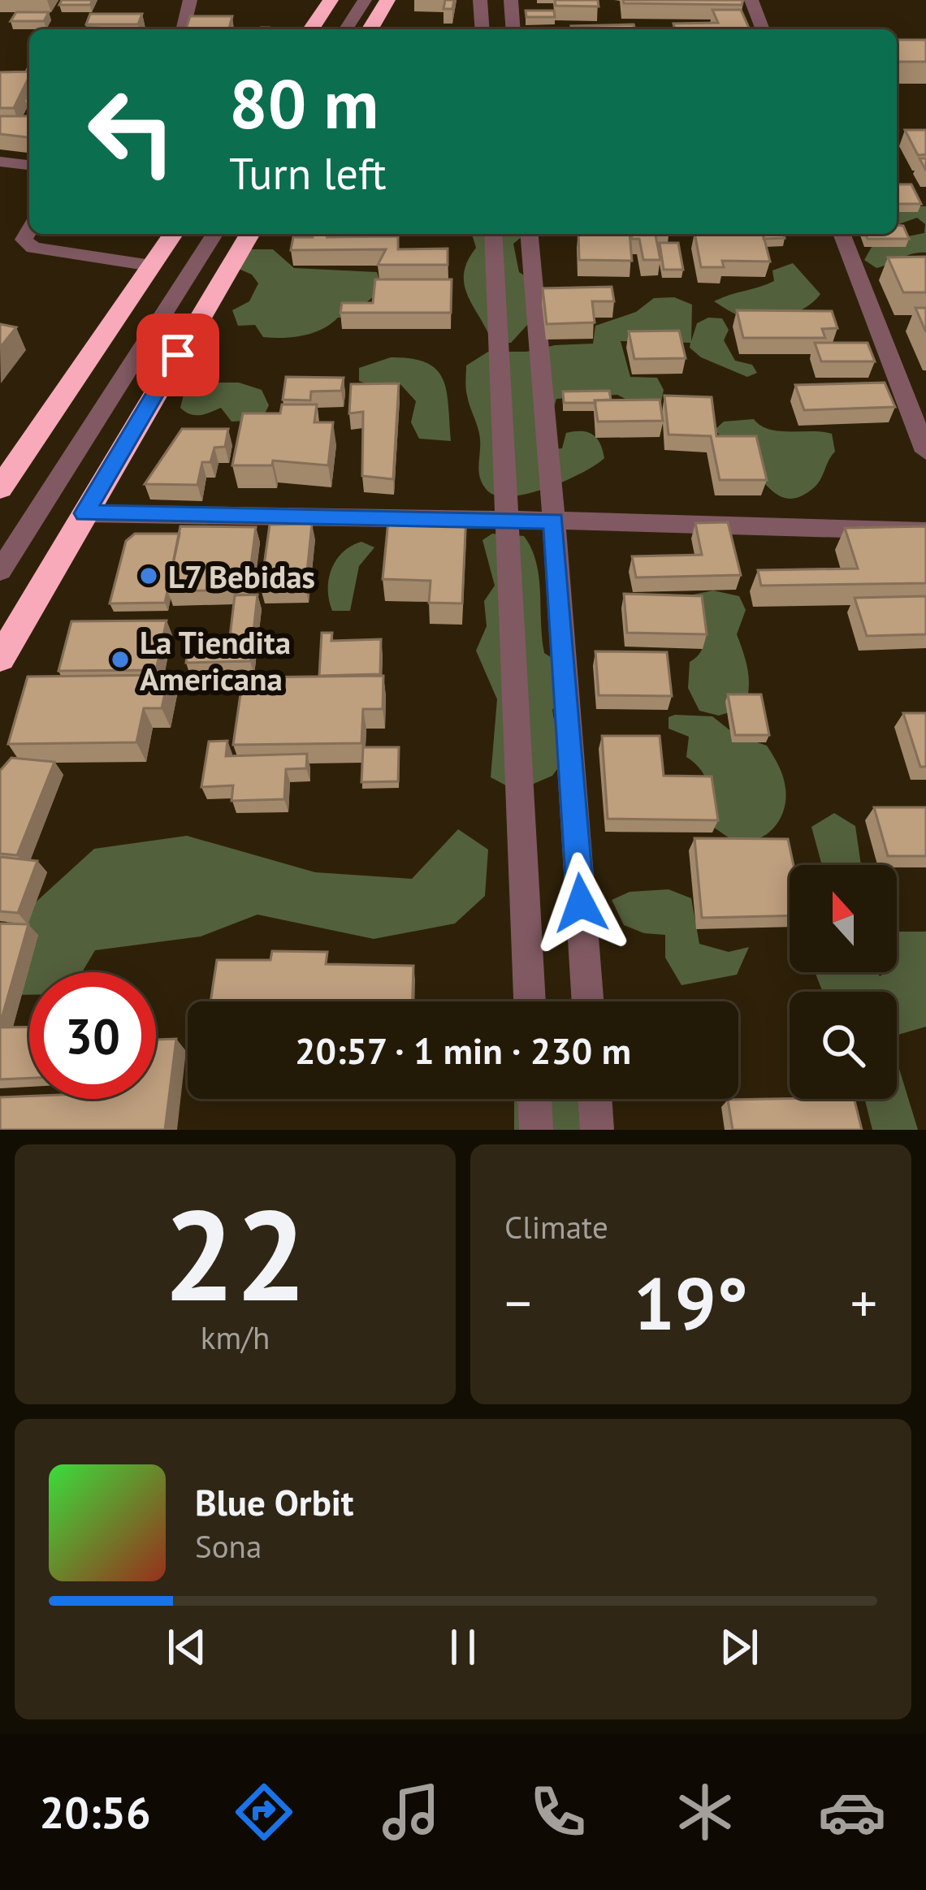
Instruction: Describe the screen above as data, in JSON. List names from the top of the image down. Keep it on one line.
{"places":["L7 Bebidas","La Tiendita Americana"],"north":"top","page":{"turn":["80 m","Turn left"],"limit":"30","trip":"20:57 · 1 min · 230 m","tile":[["22","km/h"],"Climate"],"heat":["−","19°","+"],"song":["Blue Orbit","Sona"],"tabs":"20:56"}}
